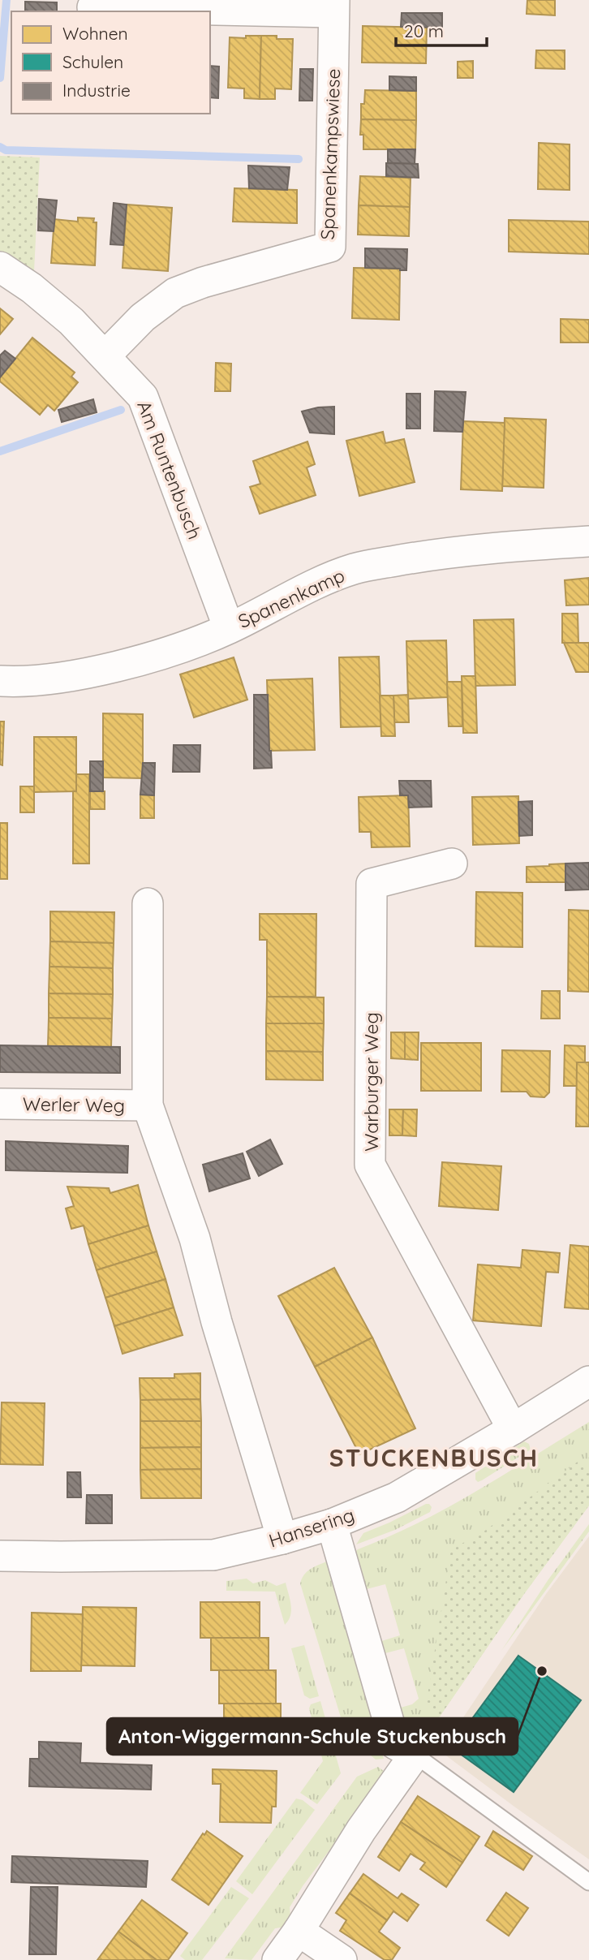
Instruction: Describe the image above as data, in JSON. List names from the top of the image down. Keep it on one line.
{"streets":{"street":["Spanenkampswiese","Am Runtenbusch","Spanenkamp","Warburger Weg","Werler Weg","Hansering"]},"crossings":[["Spanenkampswiese","Am Runtenbusch"],["Am Runtenbusch","Spanenkamp"],["Warburger Weg","Hansering"]],"districts":["STUCKENBUSCH"],"places":["Anton-Wiggermann-Schule Stuckenbusch"],"legend":["Wohnen","Schulen","Industrie"],"scale_bar":"20 m"}
